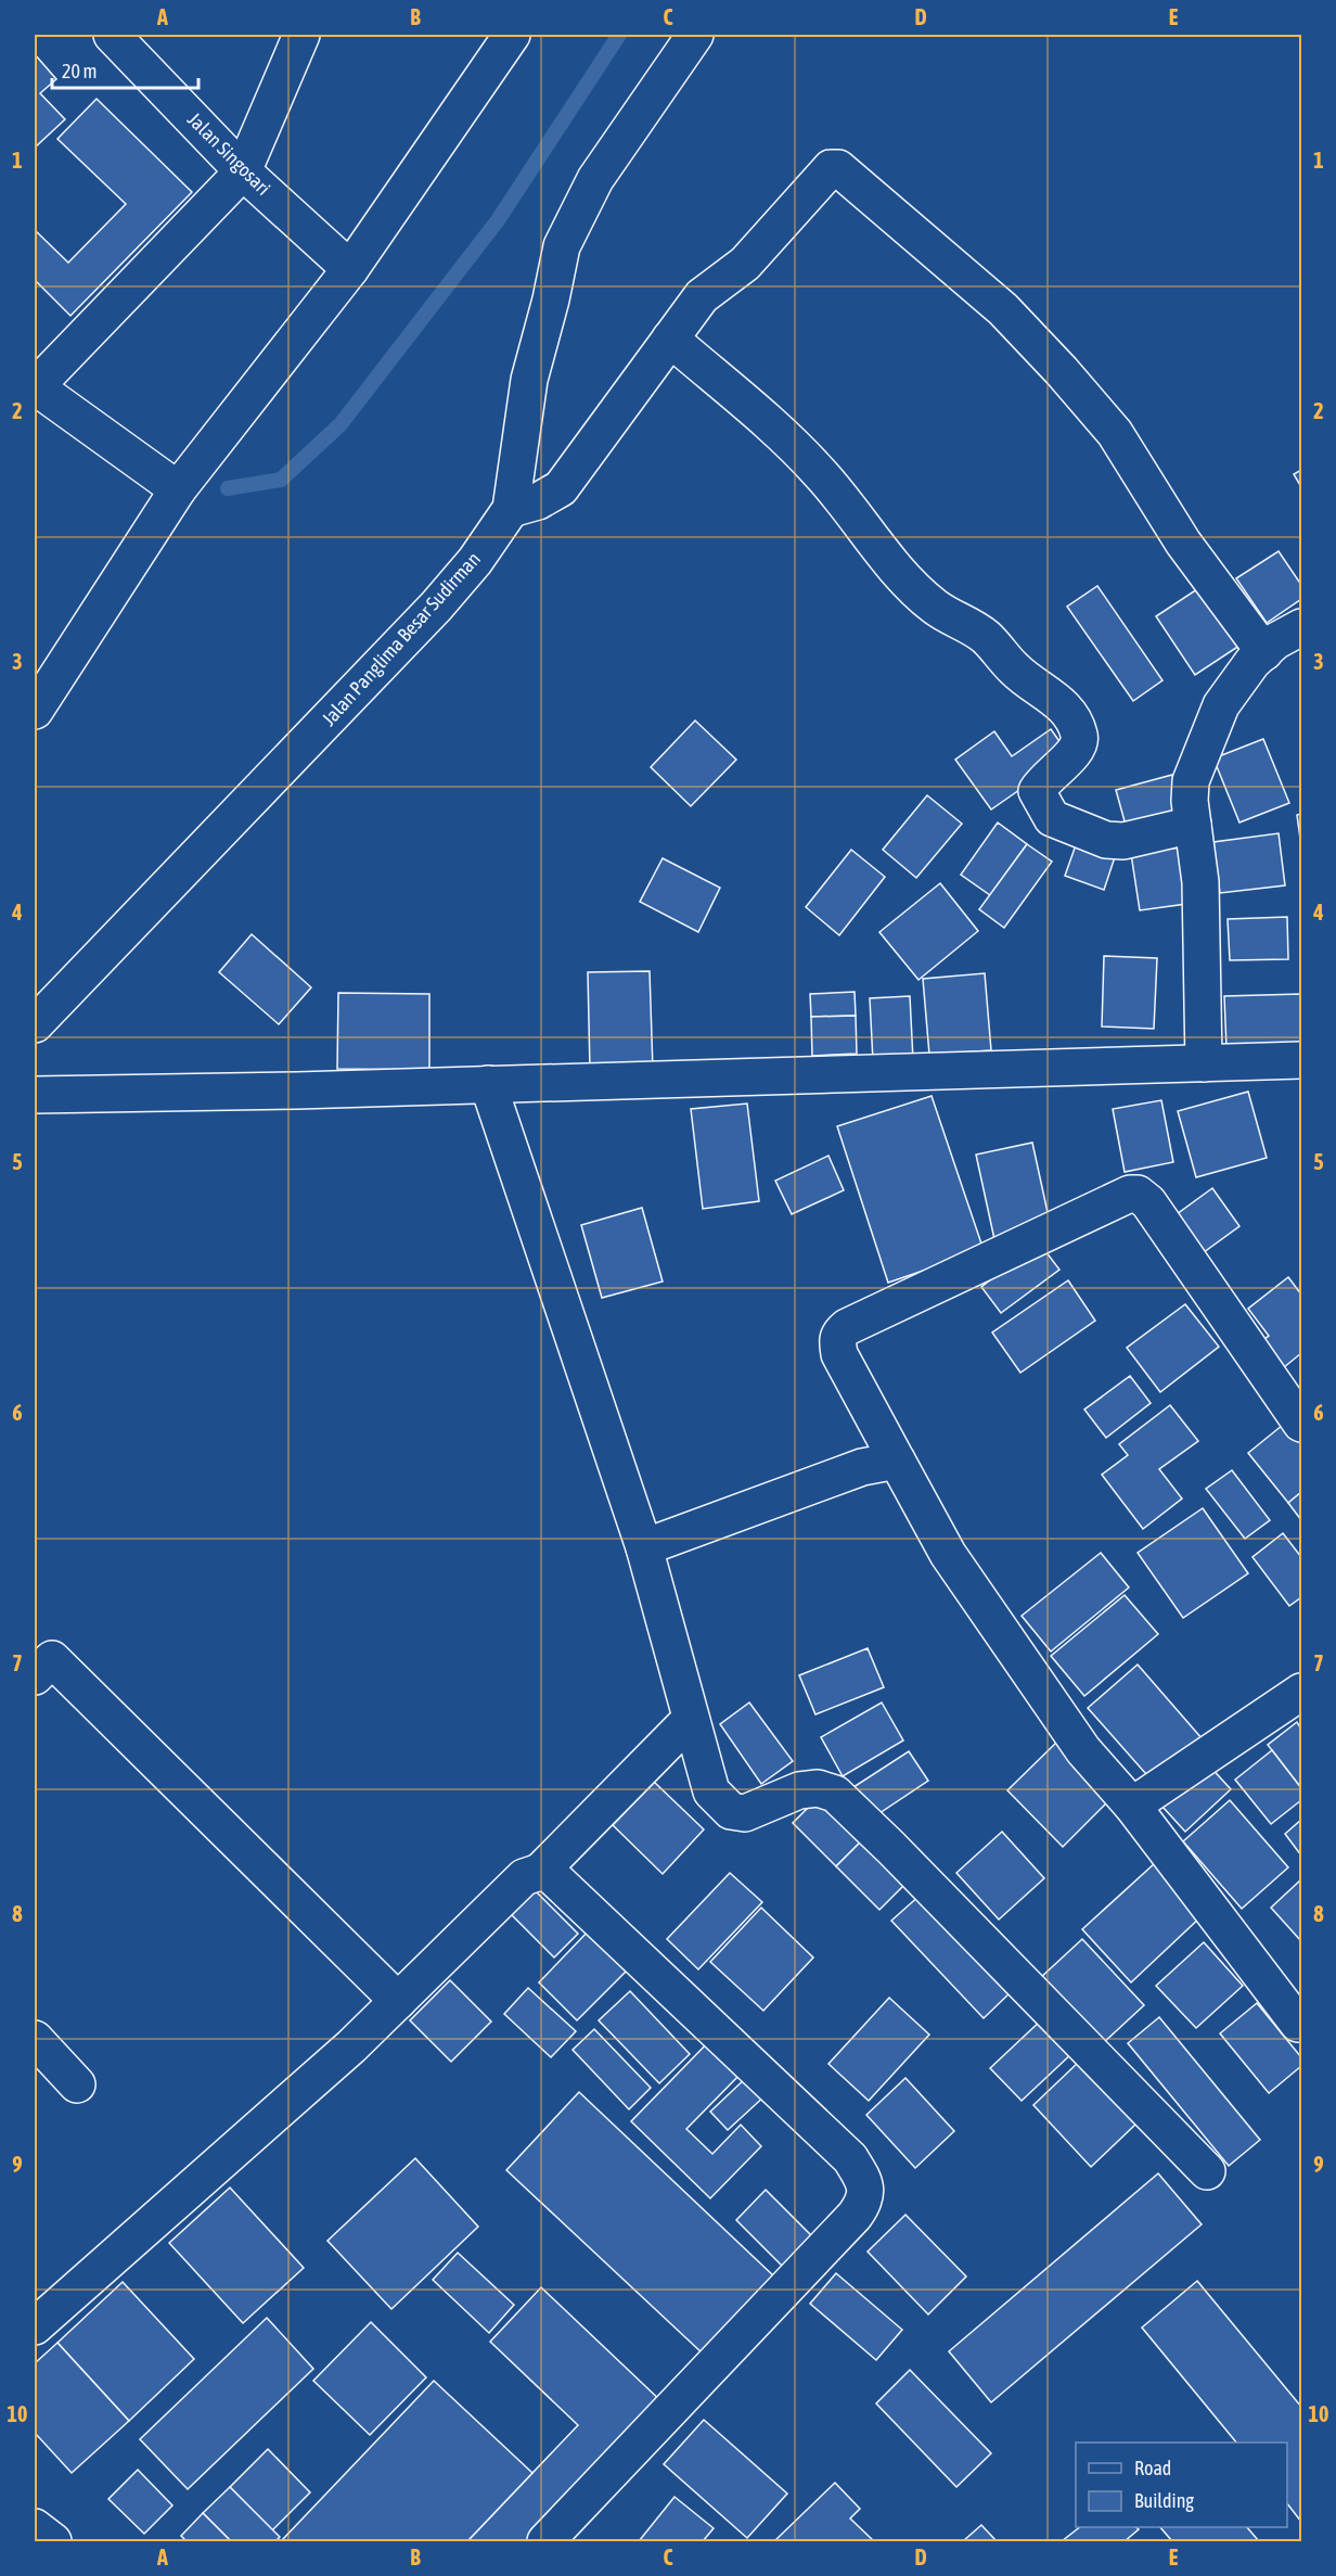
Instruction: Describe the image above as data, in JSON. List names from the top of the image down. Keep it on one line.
{"streets":{"street":["Jalan Singosari","Jalan Panglima Besar Sudirman"]},"legend":["Road","Building"],"scale_bar":"20 m","grid":{"columns":["A","B","C","D","E"],"rows":["1","2","3","4","5","6","7","8","9","10"]}}
